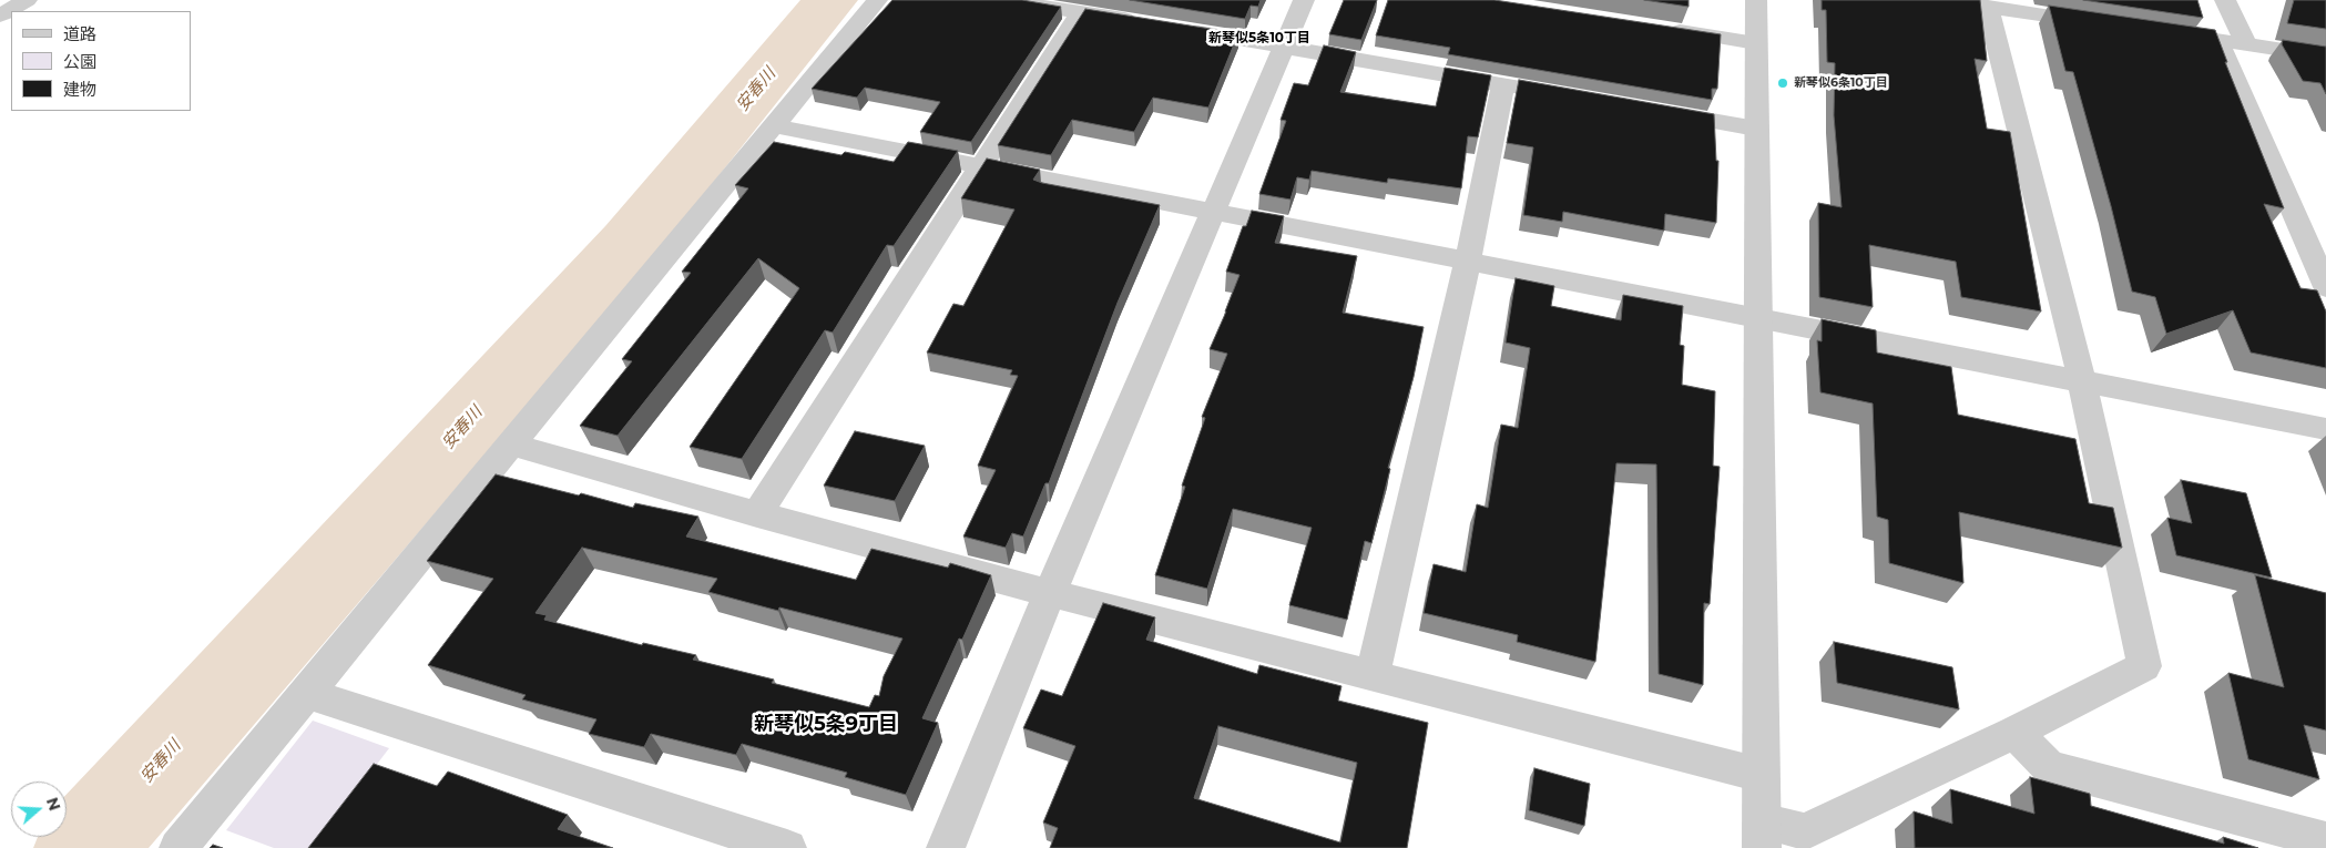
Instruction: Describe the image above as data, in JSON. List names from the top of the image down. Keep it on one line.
{"districts":["新琴似5条10丁目","新琴似5条9丁目"],"water":["安春川"],"places":["新琴似6条10丁目"],"legend":["道路","公園","建物"],"north":"right"}
